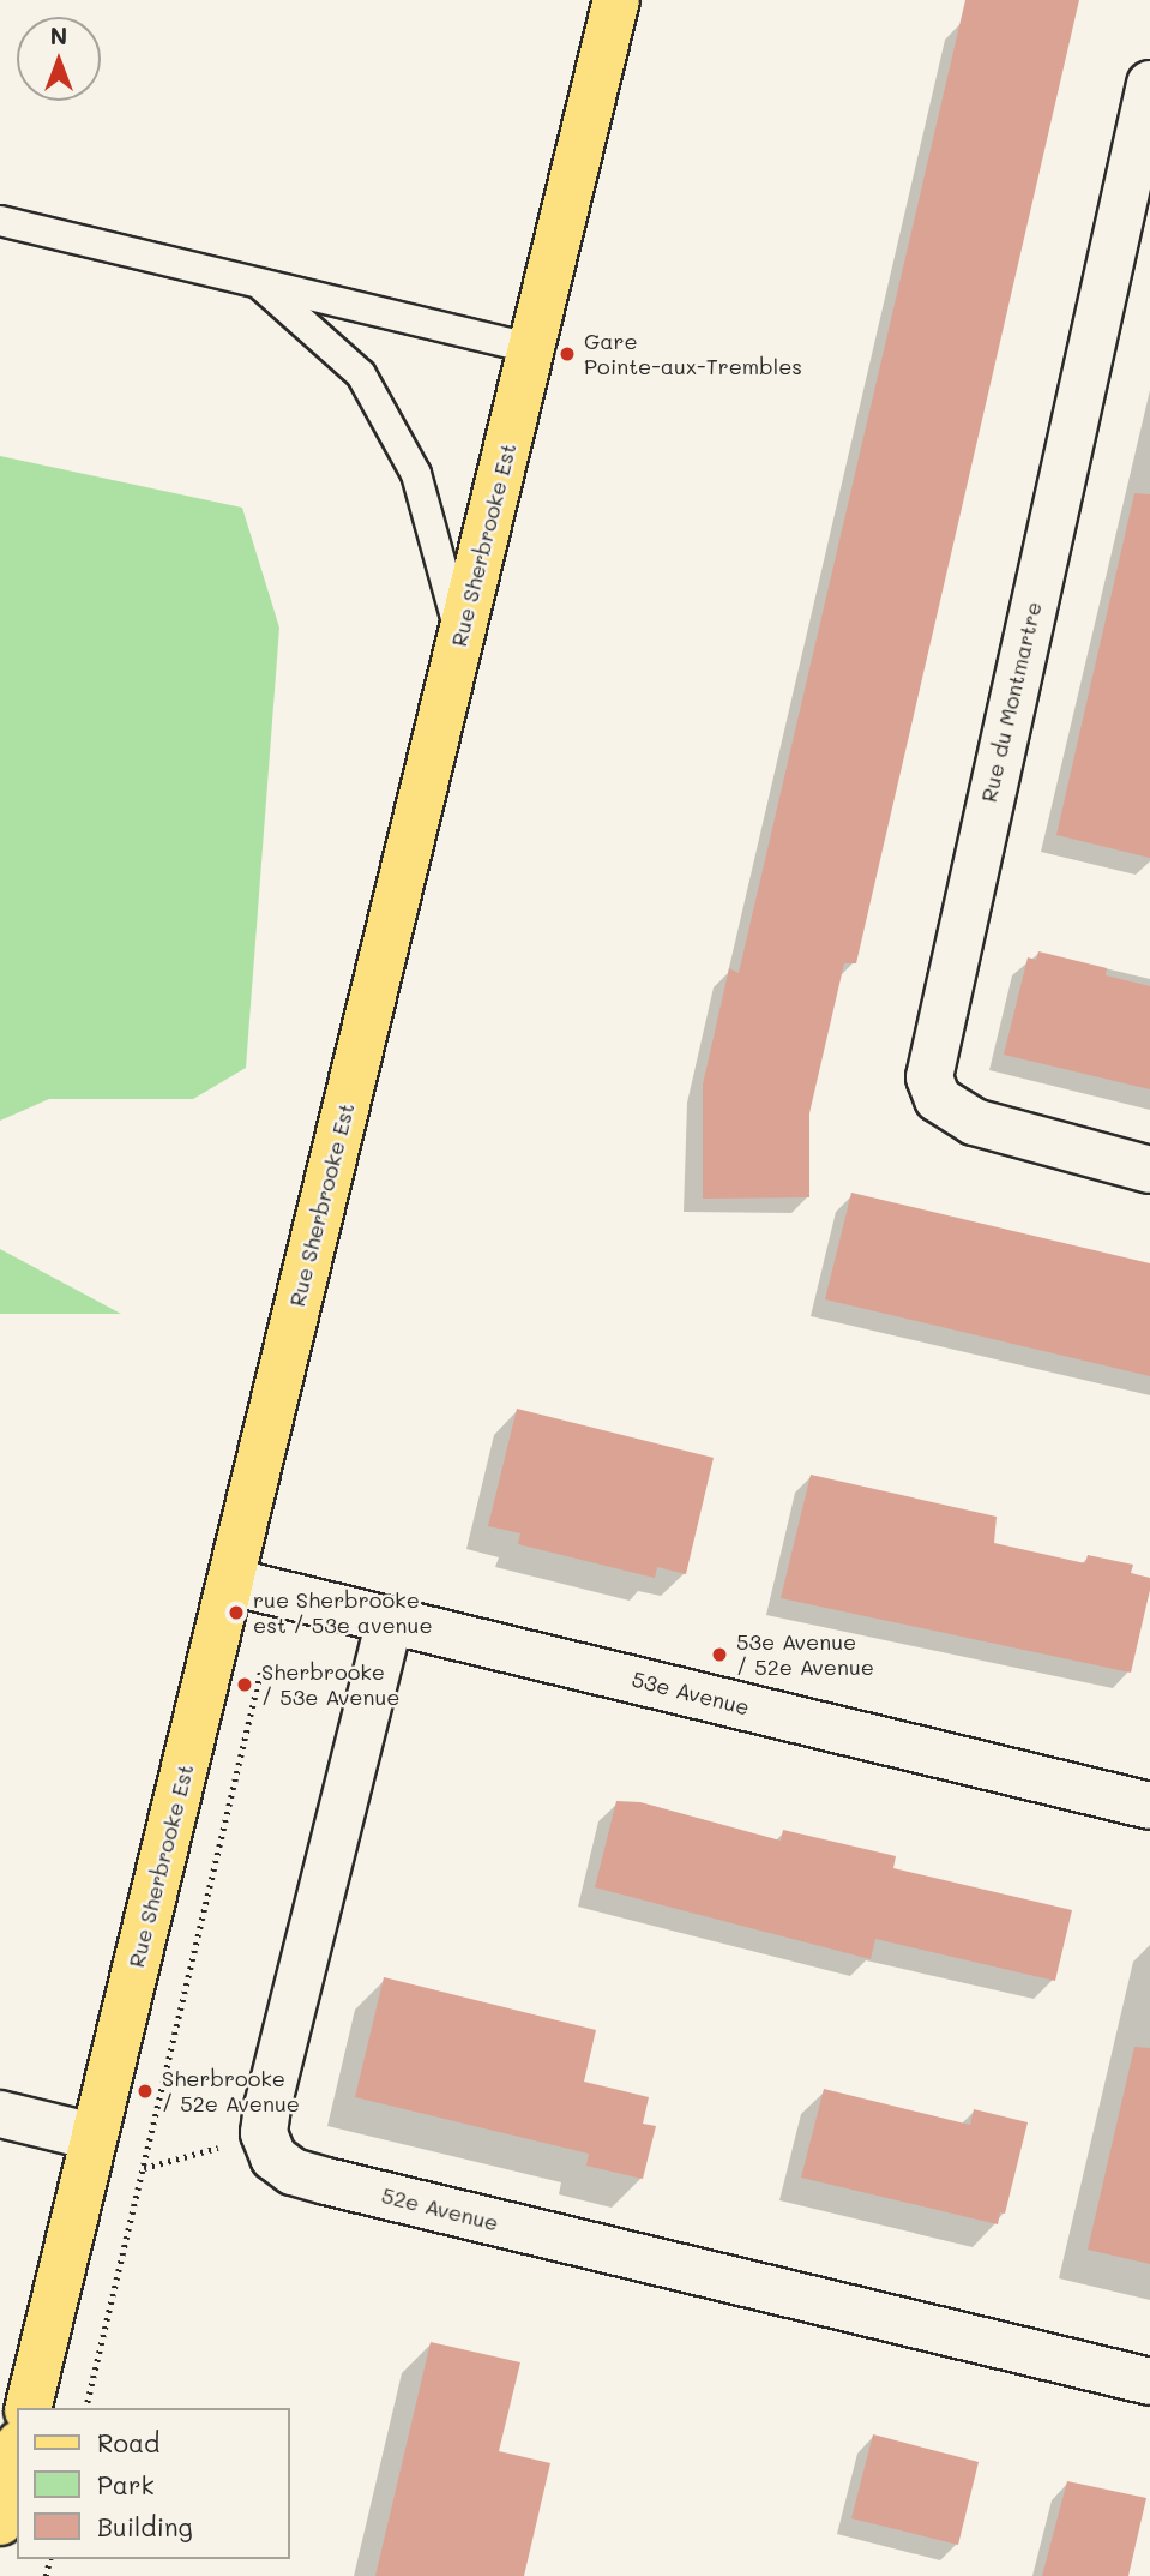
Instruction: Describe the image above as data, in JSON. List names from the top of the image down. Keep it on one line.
{"streets":{"main road":["Rue Sherbrooke Est"],"street":["Rue du Montmartre","53e Avenue","52e Avenue"]},"crossings":[["Rue Sherbrooke Est","53e Avenue"]],"places":["Gare Pointe-aux-Trembles","rue Sherbrooke est / 53e avenue","53e Avenue / 52e Avenue","Sherbrooke / 53e Avenue","Sherbrooke / 52e Avenue"],"legend":["Road","Park","Building"],"north":"top"}
